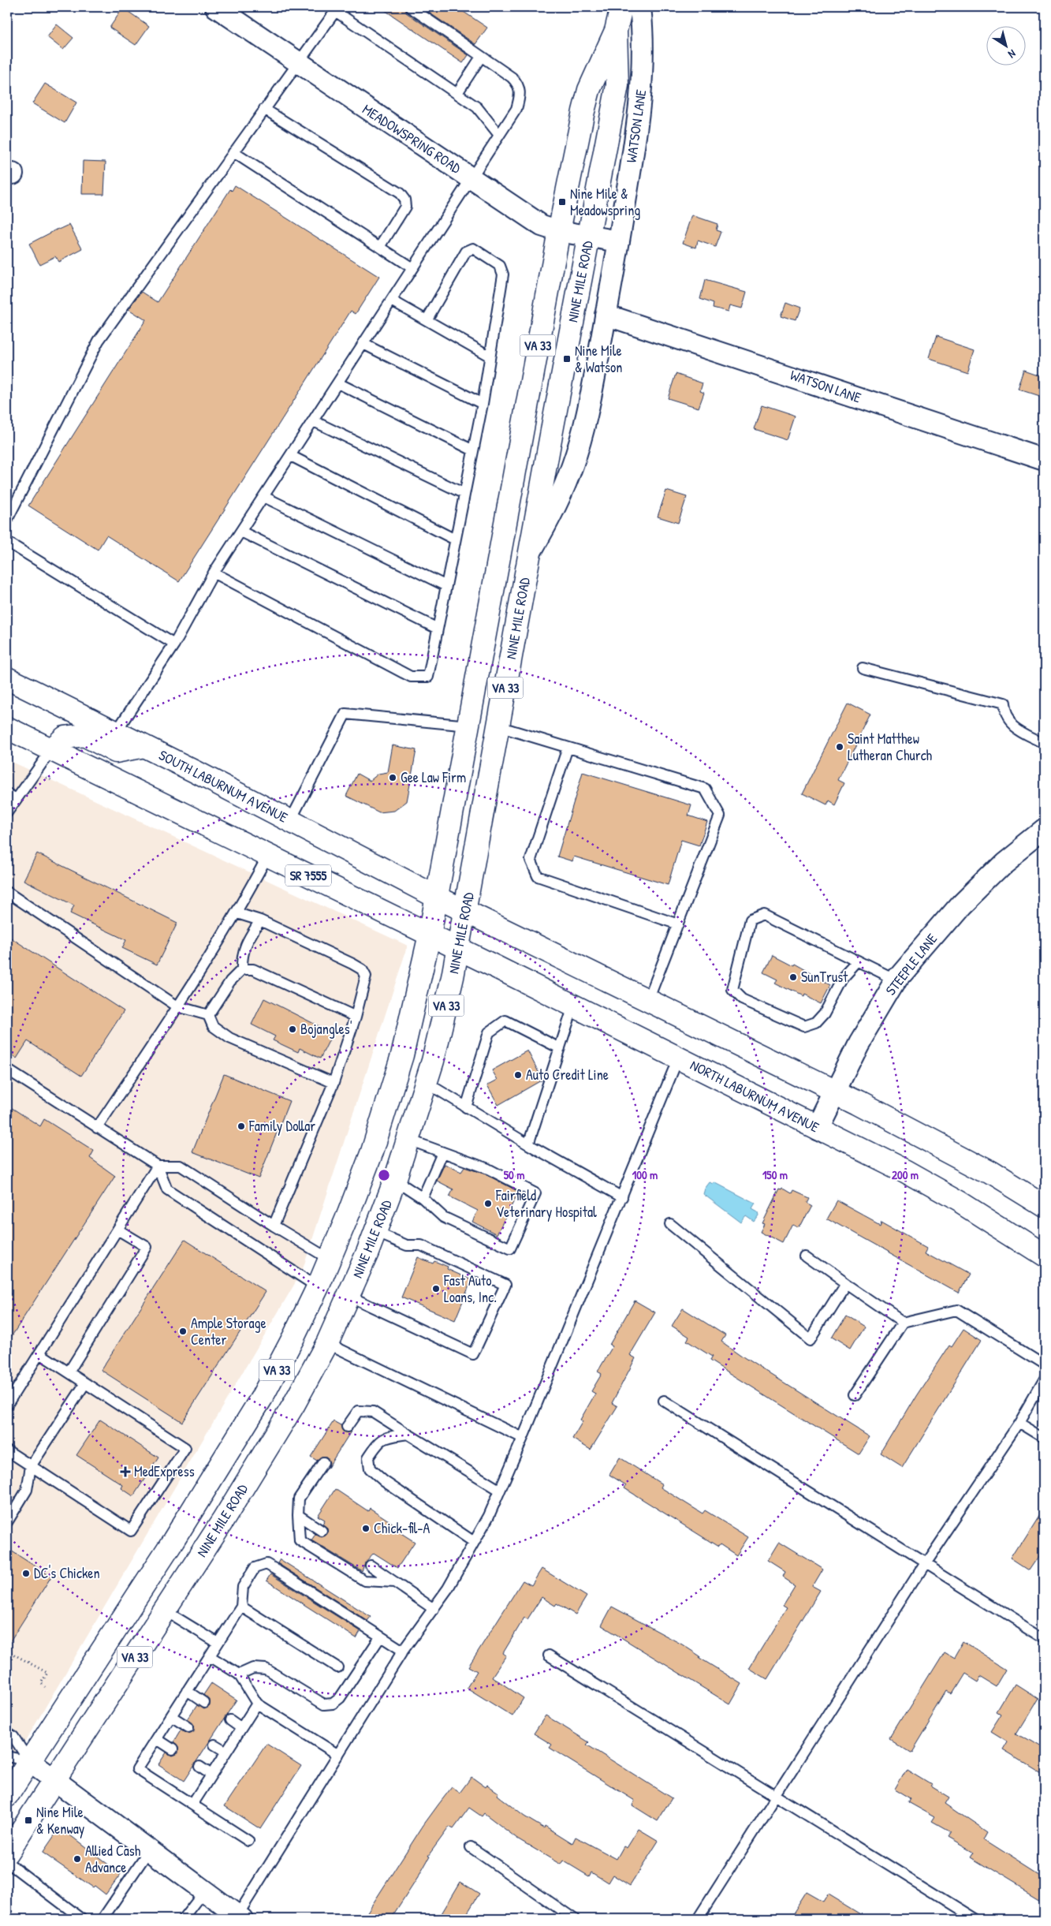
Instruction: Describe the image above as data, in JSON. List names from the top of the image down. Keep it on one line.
{"streets":{"main road":["NINE MILE ROAD","VA 33","SOUTH LABURNUM AVENUE","SR 7555","NORTH LABURNUM AVENUE"],"street":["WATSON LANE","MEADOWSPRING ROAD","STEEPLE LANE"]},"crossings":[["WATSON LANE","MEADOWSPRING ROAD"],["WATSON LANE","NINE MILE ROAD"],["MEADOWSPRING ROAD","NINE MILE ROAD"],["NINE MILE ROAD","SOUTH LABURNUM AVENUE"],["NINE MILE ROAD","SR 7555"],["NINE MILE ROAD","NORTH LABURNUM AVENUE"],["SR 7555","NORTH LABURNUM AVENUE"],["STEEPLE LANE","NORTH LABURNUM AVENUE"]],"places":{"transit":["Nine Mile & Meadowspring","Nine Mile & Watson","Nine Mile & Kenway"],"other":["Saint Matthew Lutheran Church","Gee Law Firm","SunTrust","Bojangles'","Auto Credit Line","Family Dollar","Fairfield Veterinary Hospital","Fast Auto Loans, Inc.","Ample Storage Center","Chick-fil-A","DC's Chicken","Allied Cash Advance"],"health":["MedExpress"]},"north":"bottom right","rings":["50 m","100 m","150 m","200 m"]}
